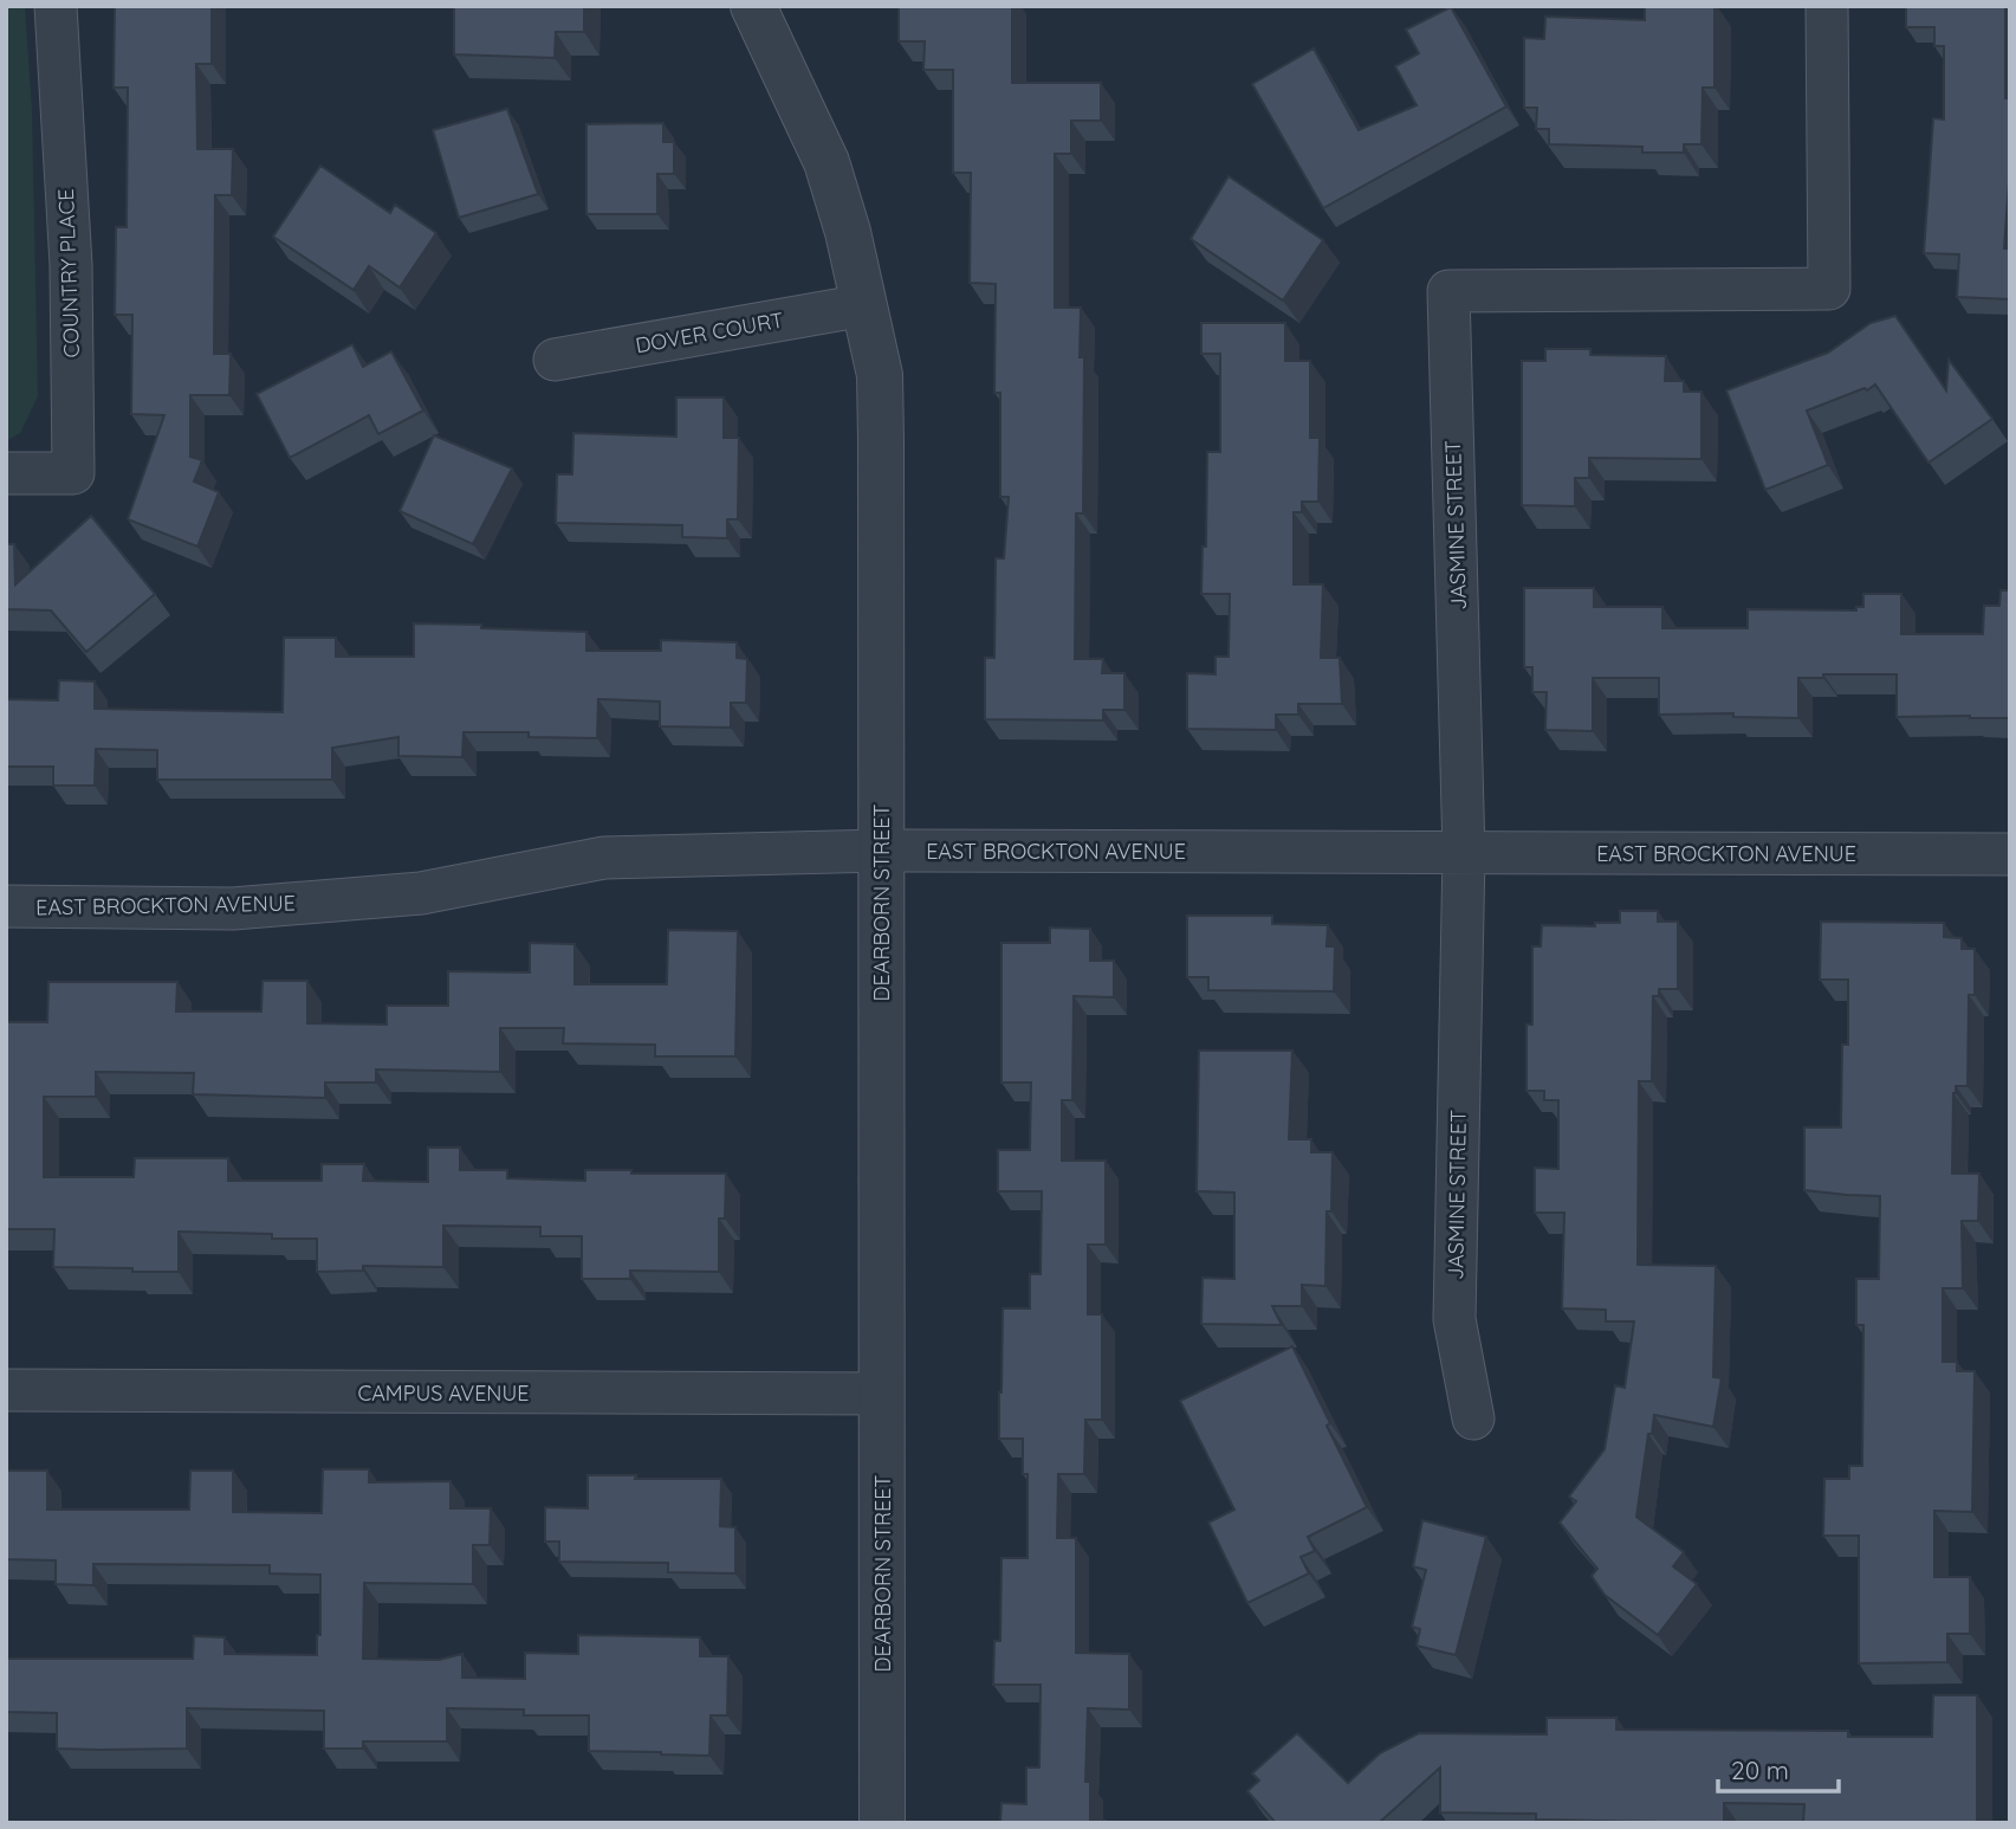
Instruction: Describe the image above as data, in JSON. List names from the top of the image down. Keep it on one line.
{"streets":{"street":["COUNTRY PLACE","DOVER COURT","JASMINE STREET","EAST BROCKTON AVENUE","DEARBORN STREET","CAMPUS AVENUE"]},"crossings":[["DOVER COURT","DEARBORN STREET"],["JASMINE STREET","EAST BROCKTON AVENUE"],["EAST BROCKTON AVENUE","DEARBORN STREET"],["DEARBORN STREET","CAMPUS AVENUE"]],"scale_bar":"20 m"}
